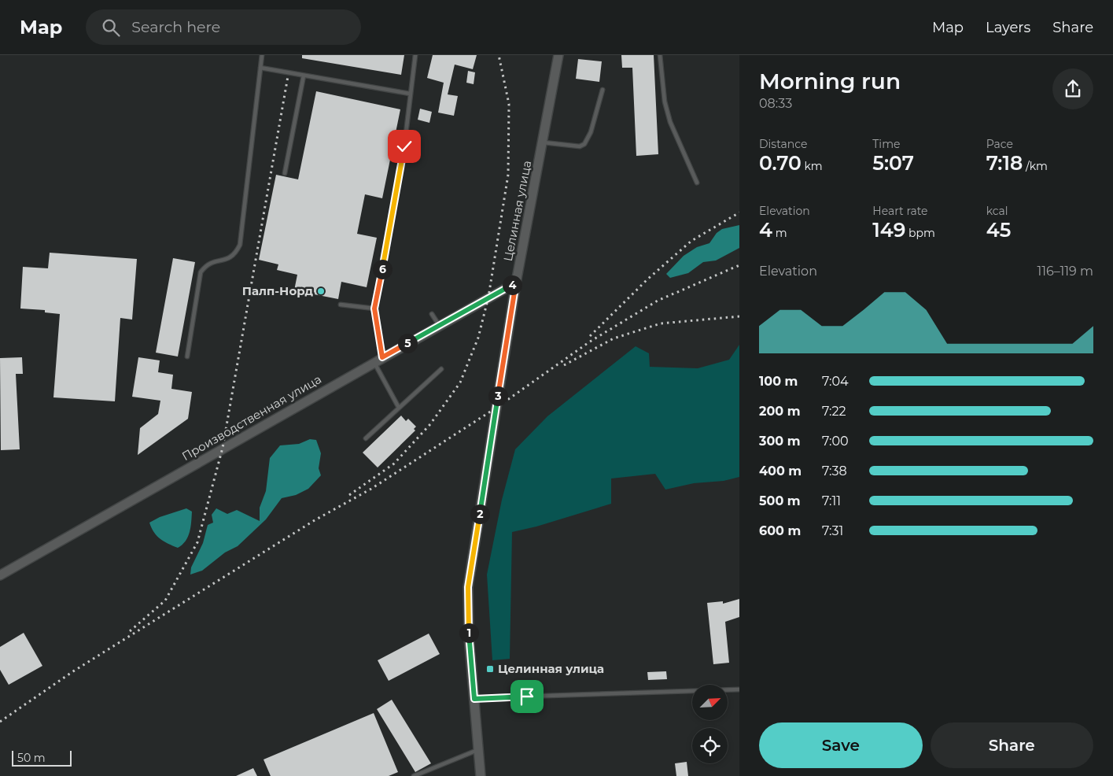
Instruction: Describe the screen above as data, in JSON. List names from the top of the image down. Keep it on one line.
{"streets":{"street":["Целинная улица","Производственная улица"]},"crossings":[["Целинная улица","Производственная улица"]],"places":{"other":["Палп-Норд"],"transit":["Целинная улица"]},"scale_bar":"50 m","north":"top right","page":{"header":"Map","search":"Search here","nav":["Map","Layers","Share"],"heading":["Morning run","08:33"],"stats":[["Distance","0.70 km"],["Time","5:07"],["Pace","7:18 /km"],["Elevation","4 m"],["Heart rate","149 bpm"],["kcal","45"]],"chart":["Elevation","116–119 m"],"pins":["6","4","5","3","2","1"],"list":[{"name":"100 m","note":"7:04"},{"name":"200 m","note":"7:22"},{"name":"300 m","note":"7:00"},{"name":"400 m","note":"7:38"},{"name":"500 m","note":"7:11"},{"name":"600 m","note":"7:31"}],"buttons":["Save","Share"],"scale":"50 m"}}
